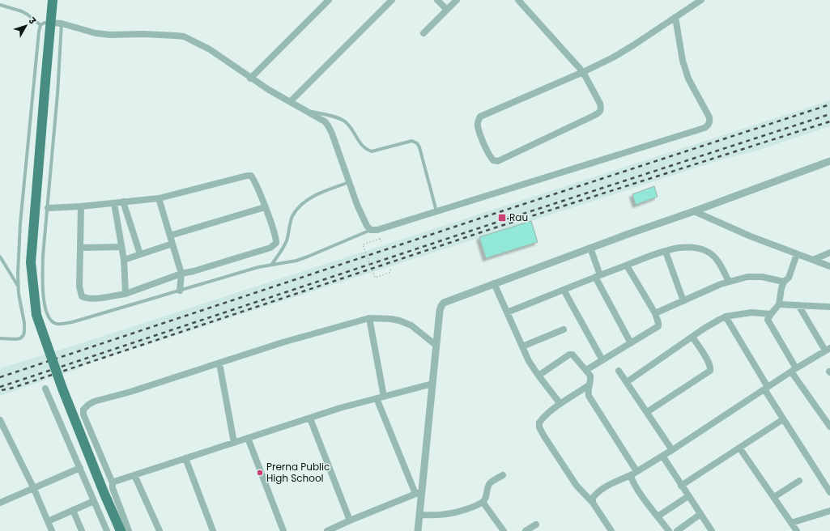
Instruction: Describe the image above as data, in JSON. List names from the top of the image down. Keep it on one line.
{"places":{"transit":["Rau"],"other":["Prerna Public High School"]},"north":"top right"}
